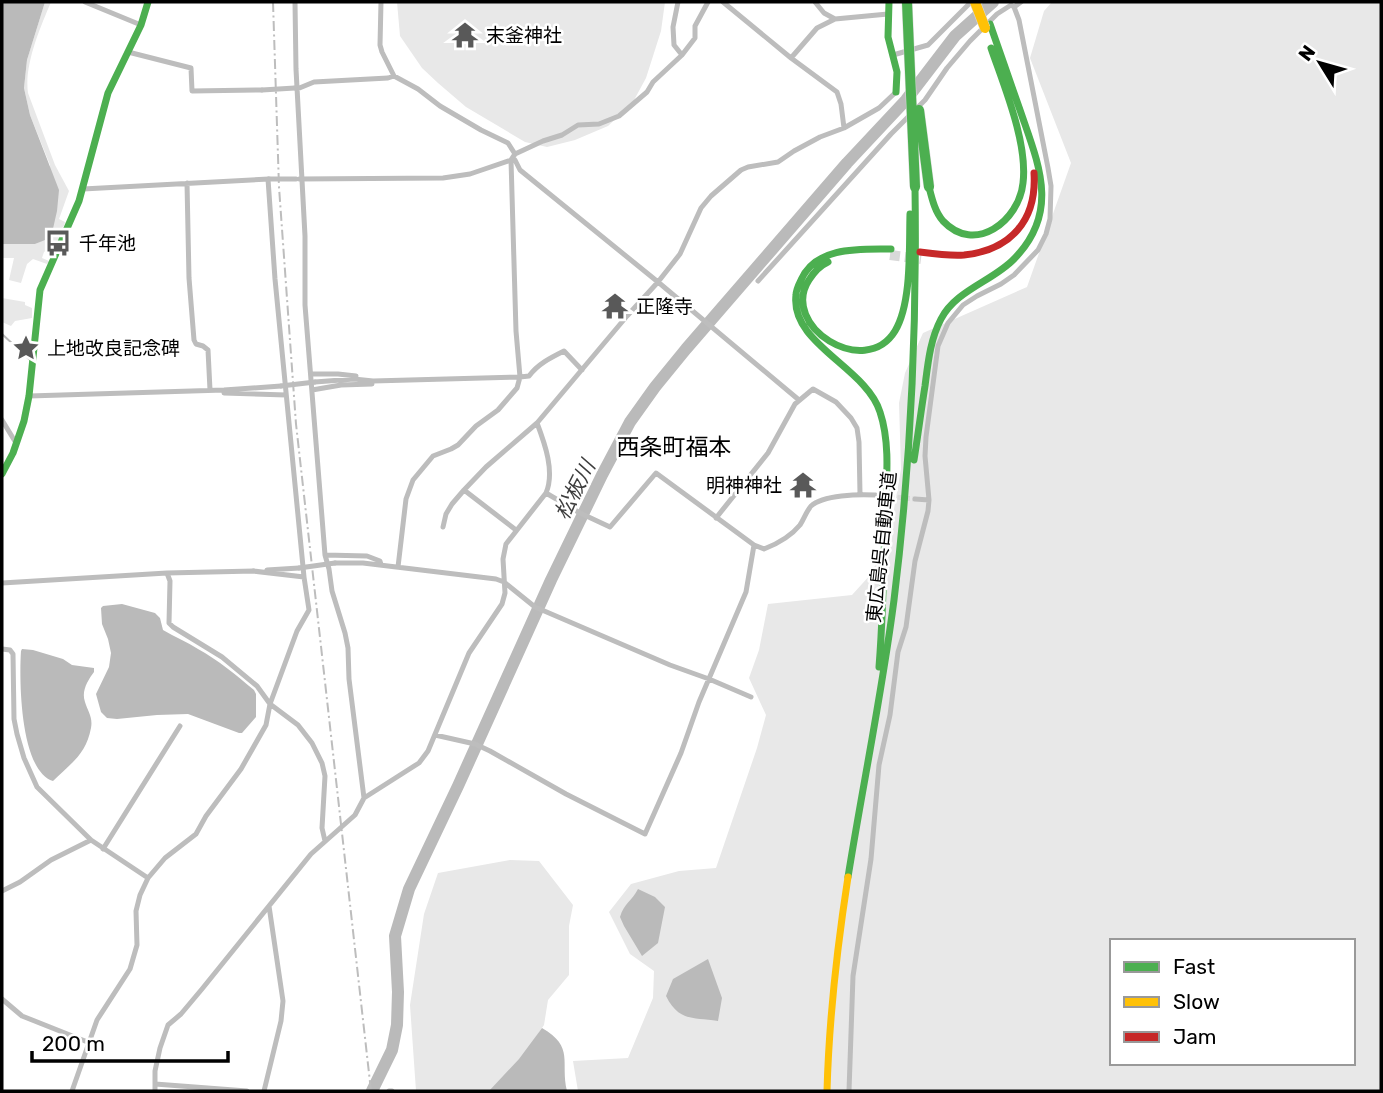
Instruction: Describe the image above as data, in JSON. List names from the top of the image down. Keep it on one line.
{"streets":{"main road":["東広島呉自動車道"]},"districts":["西条町福本"],"water":["松板川"],"places":{"temple":["末釜神社","正隆寺","明神神社"],"bus stop":["千年池"],"place":["上地改良記念碑"]},"legend":["Fast","Slow","Jam"],"scale_bar":"200 m","north":"top left"}
